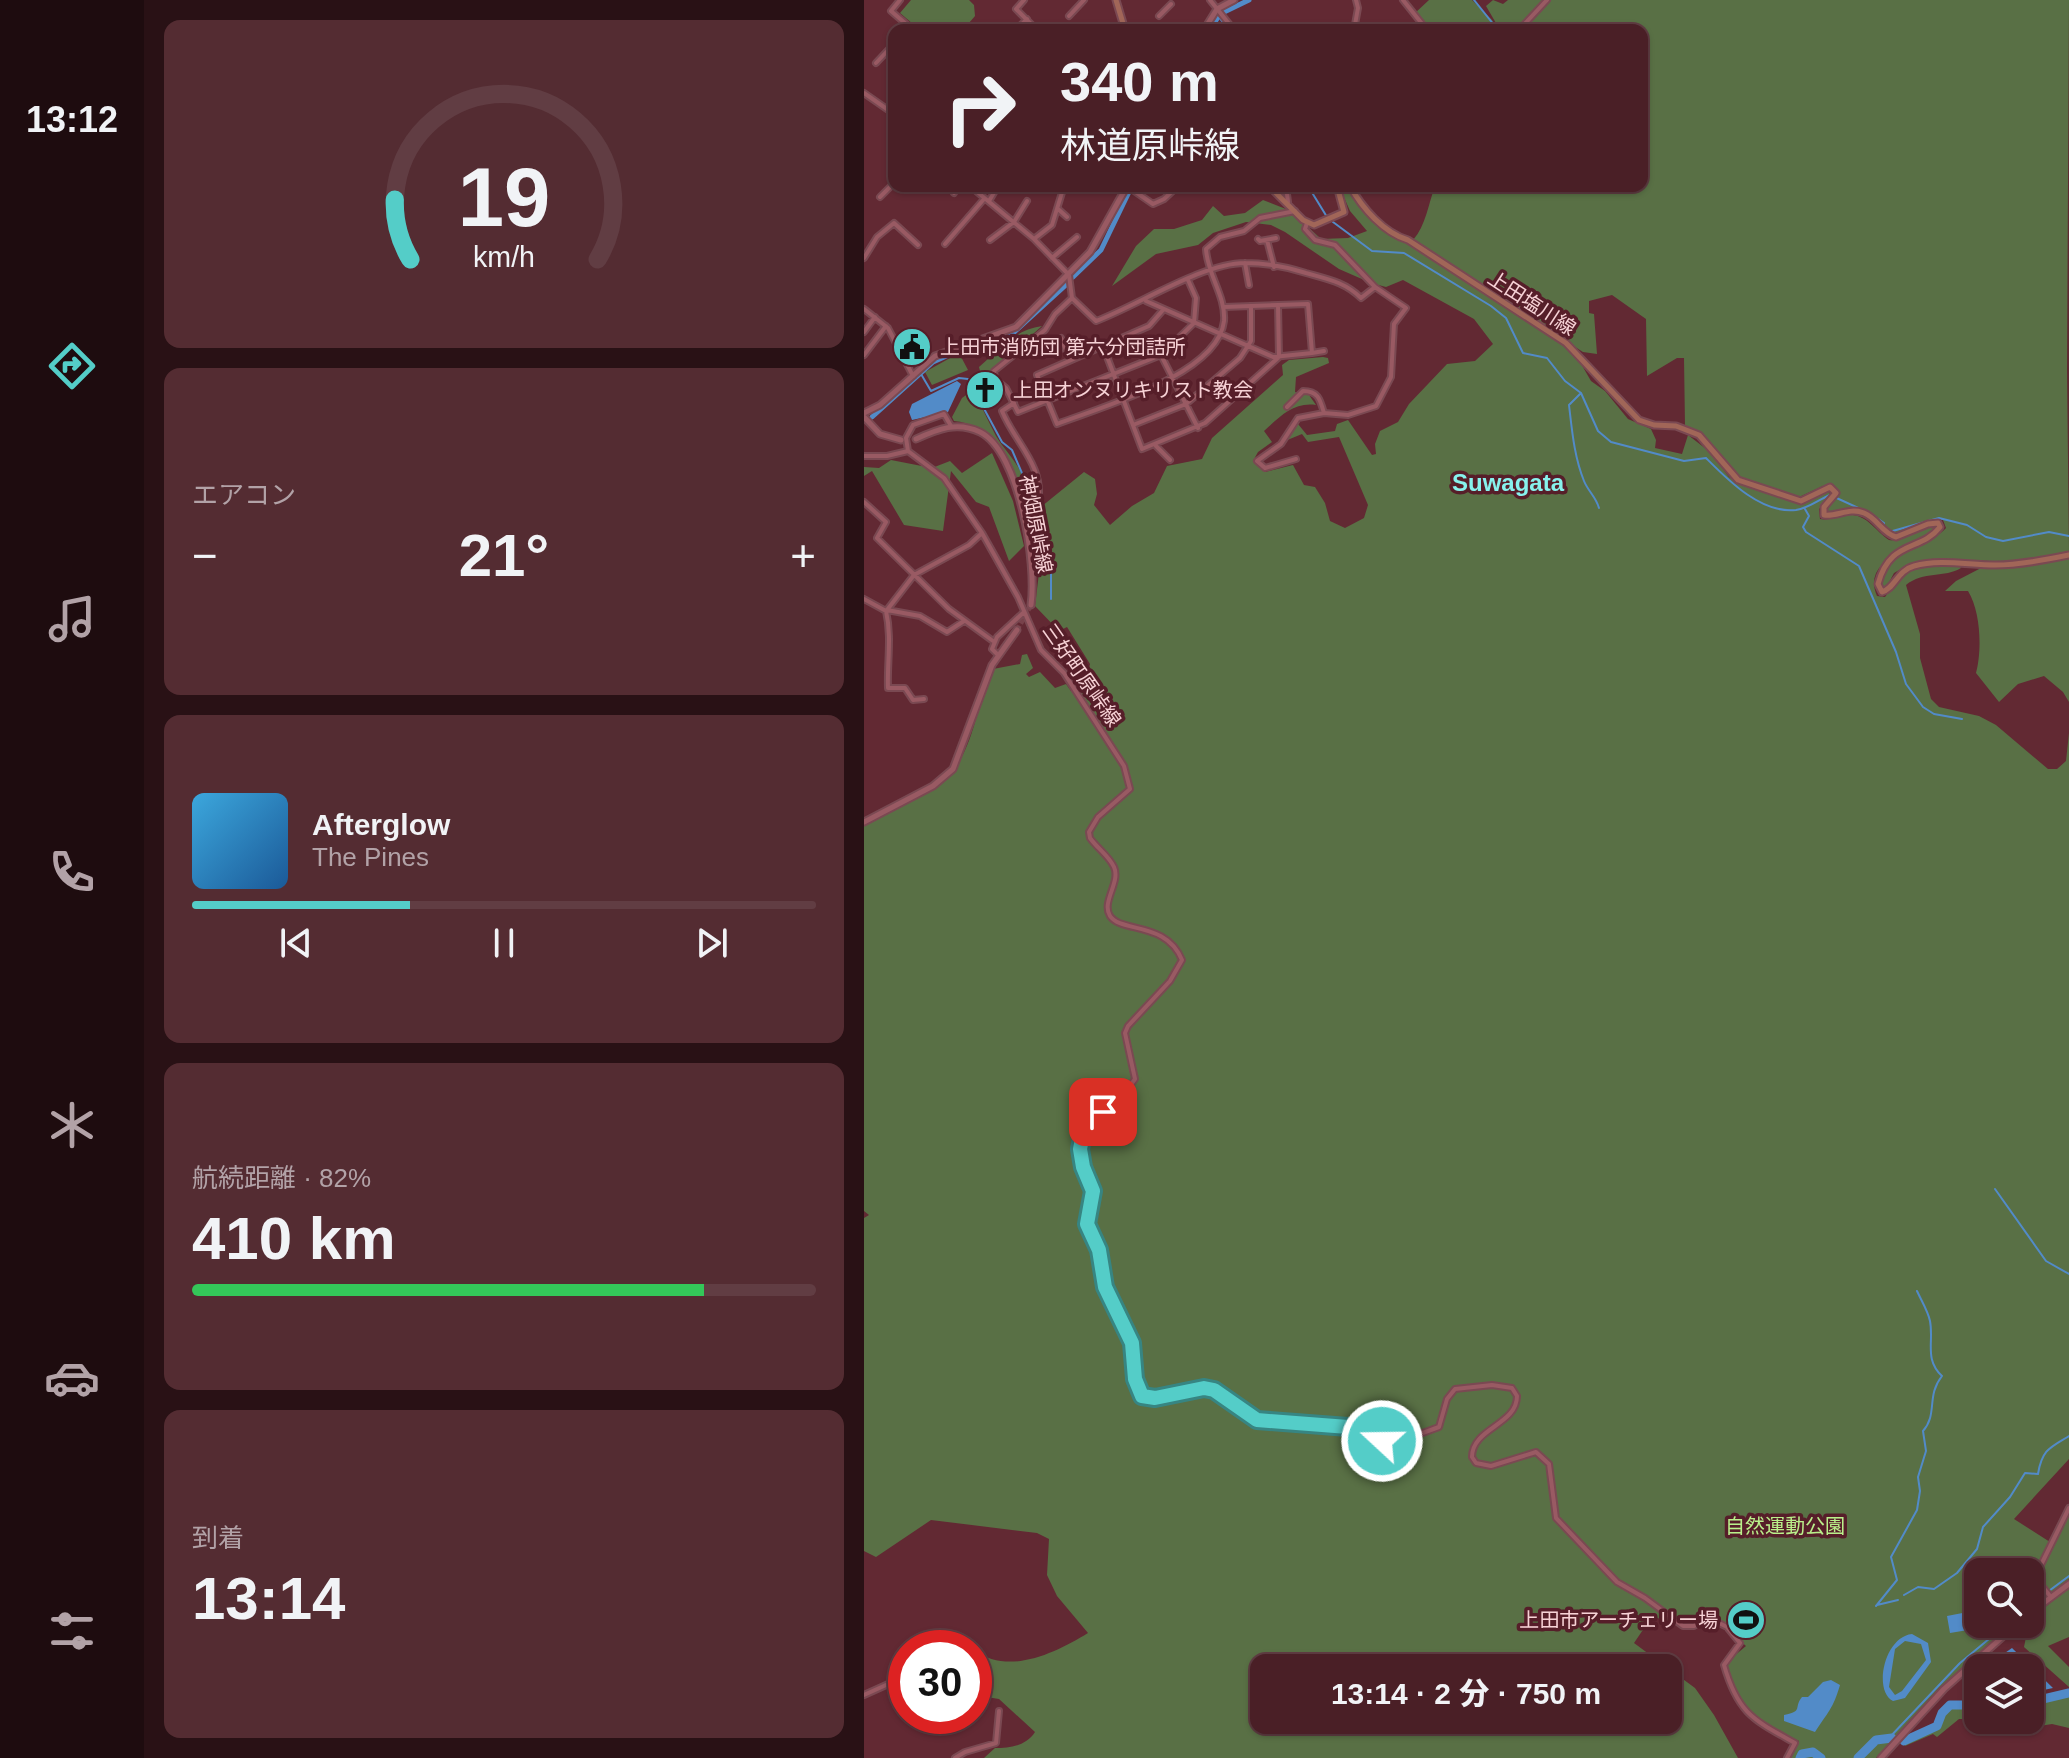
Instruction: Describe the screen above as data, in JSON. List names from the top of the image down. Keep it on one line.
{"streets":{"main road":["上田塩川線"],"street":["神畑原峠線","三好町原峠線"]},"districts":["Suwagata"],"parks":["自然運動公園"],"places":{"public building":["上田市消防団 第六分団詰所"],"church":["上田オンヌリキリスト教会"],"sports":["上田市アーチェリー場"]},"page":{"tabs":"13:12","turn":["340 m","林道原峠線"],"tile":["エアコン",["航続距離 · 82%","410 km"],["到着","13:14"]],"heat":["−","21°","+"],"song":["Afterglow","The Pines"],"limit":"30","trip":"13:14 · 2 分 · 750 m","gauge":["19","km/h"]}}
